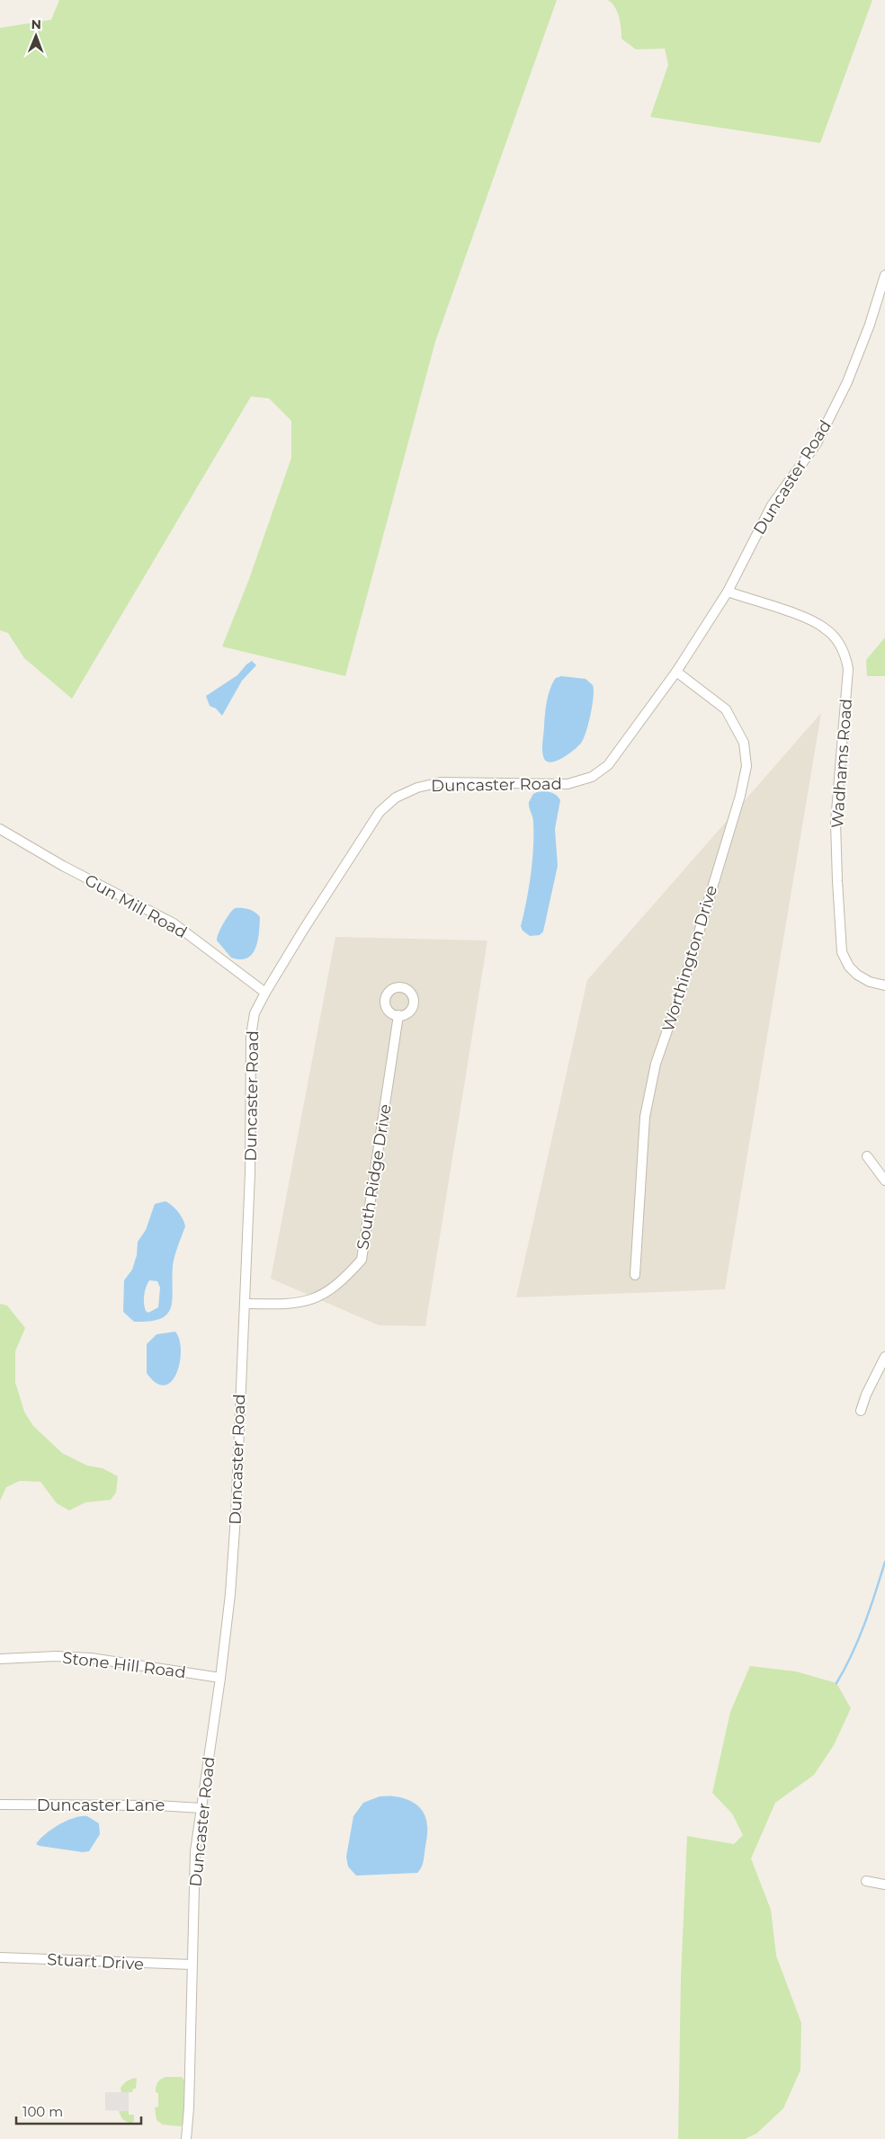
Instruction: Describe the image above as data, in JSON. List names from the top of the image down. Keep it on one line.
{"streets":{"street":["Duncaster Road","Wadhams Road","Gun Mill Road","Worthington Drive","South Ridge Drive","Stone Hill Road","Duncaster Lane","Stuart Drive"]},"crossings":[["Duncaster Road","Wadhams Road"],["Duncaster Road","Gun Mill Road"],["Duncaster Road","Worthington Drive"],["Duncaster Road","South Ridge Drive"],["Duncaster Road","Stone Hill Road"],["Duncaster Road","Duncaster Lane"],["Duncaster Road","Stuart Drive"]],"scale_bar":"100 m","north":"top"}
